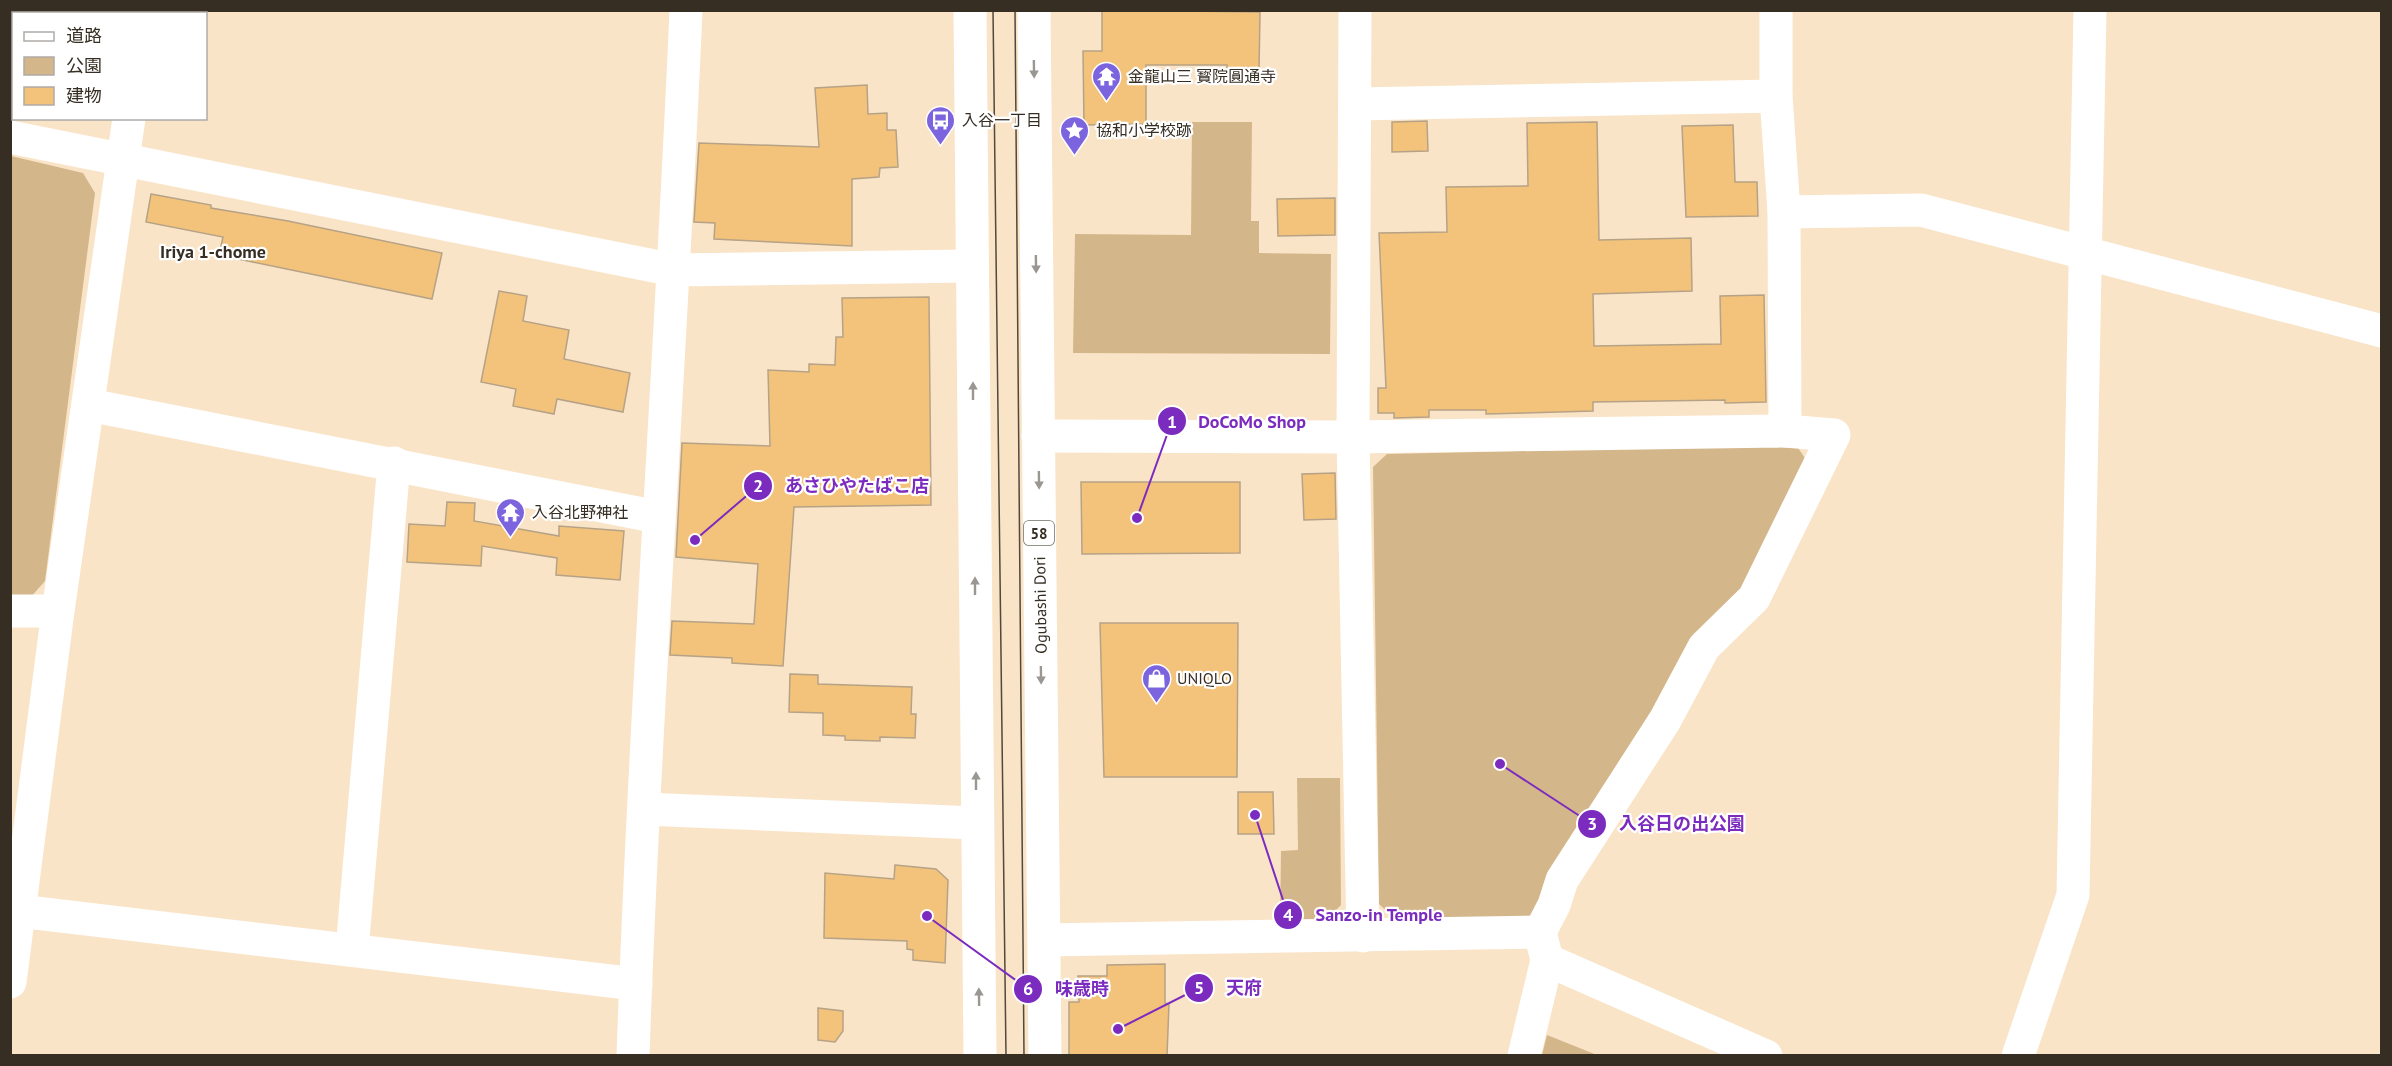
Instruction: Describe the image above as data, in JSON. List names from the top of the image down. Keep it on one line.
{"streets":{"street":["58","Ogubashi Dori"]},"districts":["Iriya 1-chome"],"places":{"temple":["金龍山三 寳院圓通寺","入谷北野神社"],"bus stop":["入谷一丁目"],"place":["協和小学校跡"],"other":["DoCoMo Shop","あさひやたばこ店","入谷日の出公園","Sanzo-in Temple","味歳時","天府"],"shop":["UNIQLO"]},"legend":["道路","公園","建物"]}
